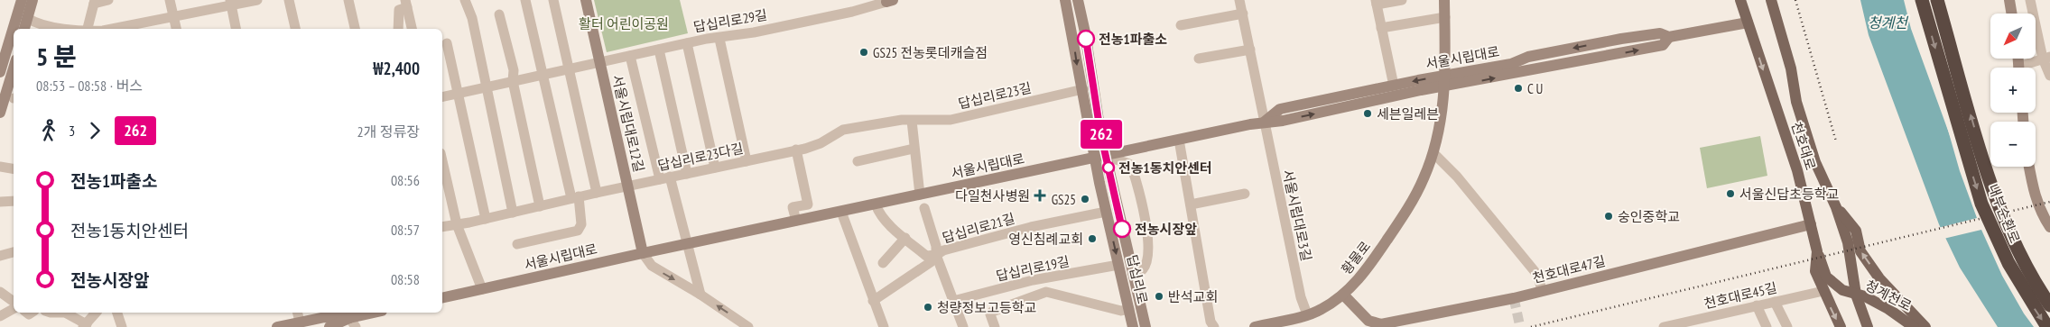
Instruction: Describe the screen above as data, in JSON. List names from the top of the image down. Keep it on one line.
{"streets":{"highway":["내부순환로"],"main road":["서울시립대로","서울시립대로12길","천호대로","황물로","천호대로47길","답십리로","청계천로"],"street":["답십리로29길","답십리로23길","답십리로23다길","서울시립대로3길","답십리로21길","답십리로19길","천호대로45길"]},"crossings":[["답십리로29길","서울시립대로12길"],["서울시립대로","서울시립대로12길"],["서울시립대로","천호대로"],["서울시립대로","답십리로23다길"],["서울시립대로","서울시립대로3길"],["서울시립대로","황물로"],["서울시립대로","답십리로"],["답십리로23길","답십리로23다길"],["답십리로23길","답십리로"],["서울시립대로12길","답십리로23다길"],["천호대로","천호대로47길"],["천호대로","천호대로45길"],["천호대로","청계천로"],["서울시립대로3길","황물로"],["답십리로21길","답십리로"],["황물로","천호대로47길"],["답십리로19길","답십리로"]],"water":["청계천"],"parks":["활터 어린이공원"],"places":{"other":["전농1파출소","GS25 전농롯데캐슬점","C U","세븐일레븐","전농1동치안센터","서울신답초등학교","GS25","숭인중학교","전농시장앞","영신침례교회","반석교회","청량정보고등학교"],"health":["다일천사병원"]},"lines":["bus line 262"],"north":"bottom left","page":{"on_map":"262","map_buttons":["+","−"],"heading":["5 분","08:53 – 08:58 · 버스","₩2,400"],"legs":["3","262","2개 정류장"],"list":[{"name":"전농1파출소","value":"08:56"},{"name":"전농1동치안센터","value":"08:57"},{"name":"전농시장앞","value":"08:58"}]}}
